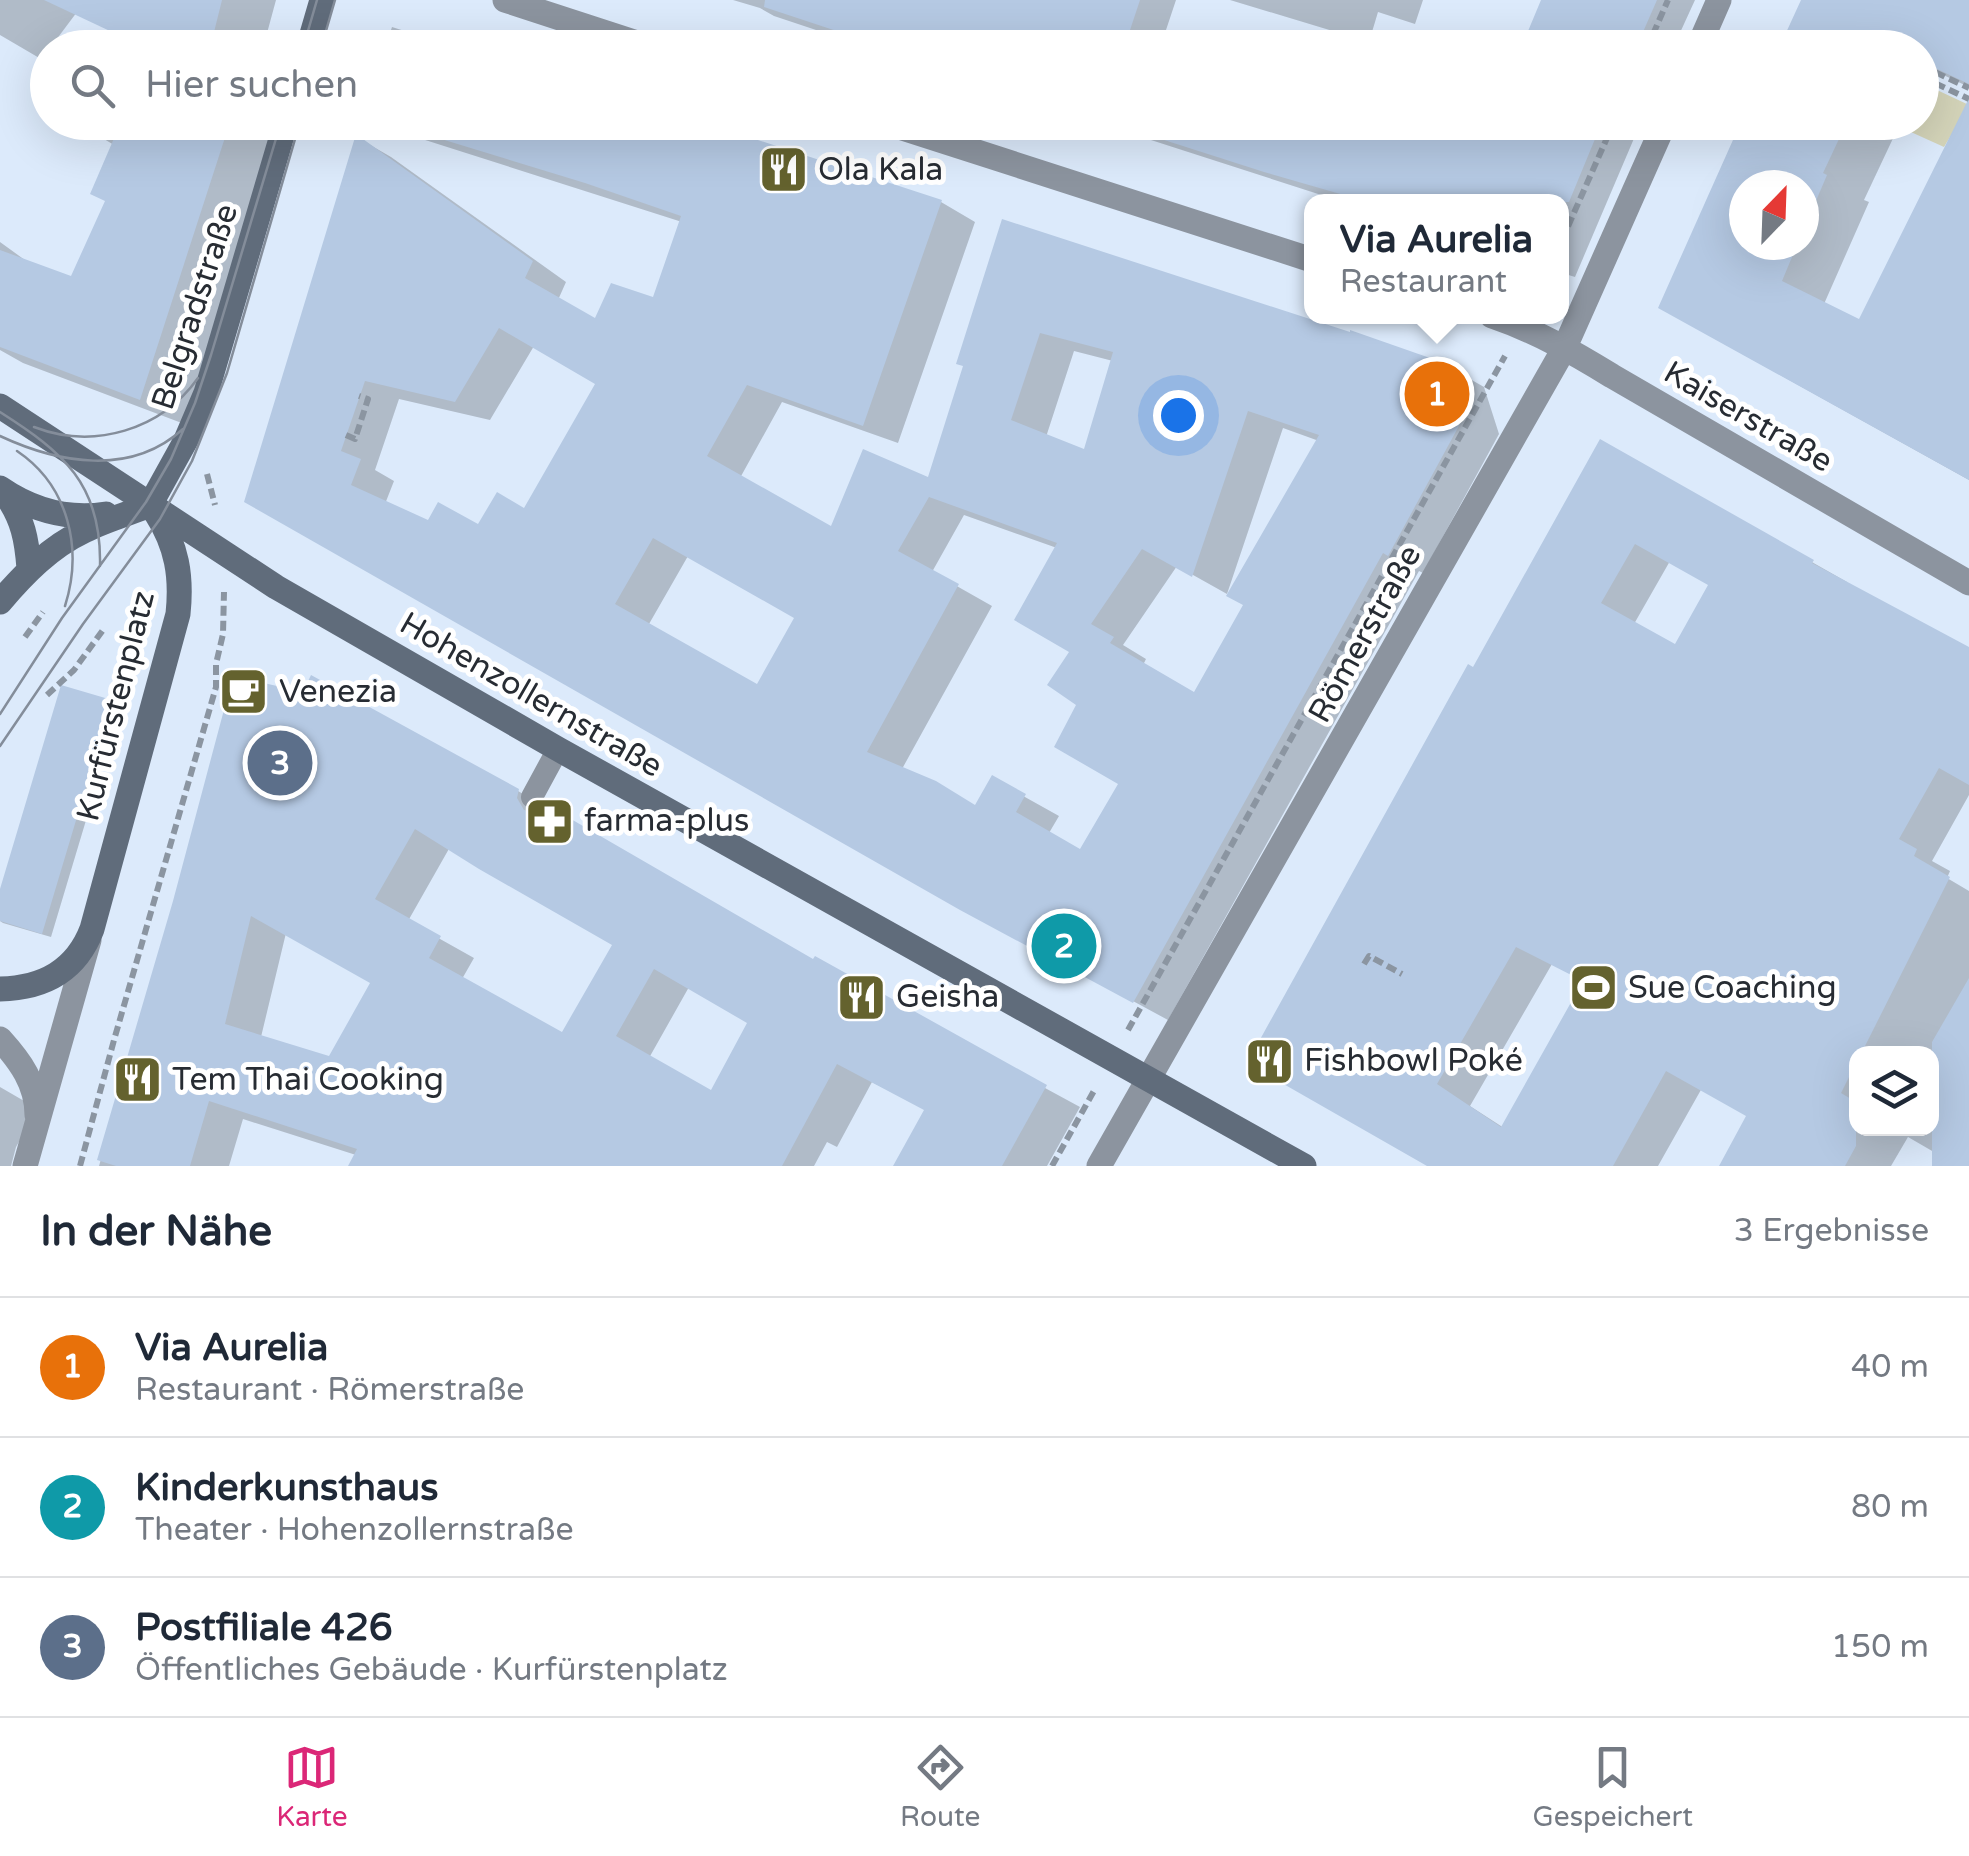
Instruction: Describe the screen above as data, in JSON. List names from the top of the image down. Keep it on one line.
{"streets":{"street":["Belgradstraße","Kaiserstraße","Römerstraße","Hohenzollernstraße","Kurfürstenplatz"]},"crossings":[["Belgradstraße","Hohenzollernstraße"],["Belgradstraße","Kurfürstenplatz"],["Kaiserstraße","Römerstraße"],["Römerstraße","Hohenzollernstraße"],["Hohenzollernstraße","Kurfürstenplatz"]],"places":{"restaurant":["Ola Kala","Geisha","Fishbowl Poké","Tem Thai Cooking"],"cafe":["Venezia"],"pharmacy":["farma-plus"],"sports":["Sue Coaching"]},"north":"top right","page":{"search":"Hier suchen","popup":["Via Aurelia","Restaurant"],"pins":["1","3","2"],"heading":["In der Nähe","3 Ergebnisse"],"list":[{"mark":"1","name":"Via Aurelia","note":"Restaurant · Römerstraße","value":"40 m"},{"mark":"2","name":"Kinderkunsthaus","note":"Theater · Hohenzollernstraße","value":"80 m"},{"mark":"3","name":"Postfiliale 426","note":"Öffentliches Gebäude · Kurfürstenplatz","value":"150 m"}],"nav":["Karte","Route","Gespeichert"]}}
